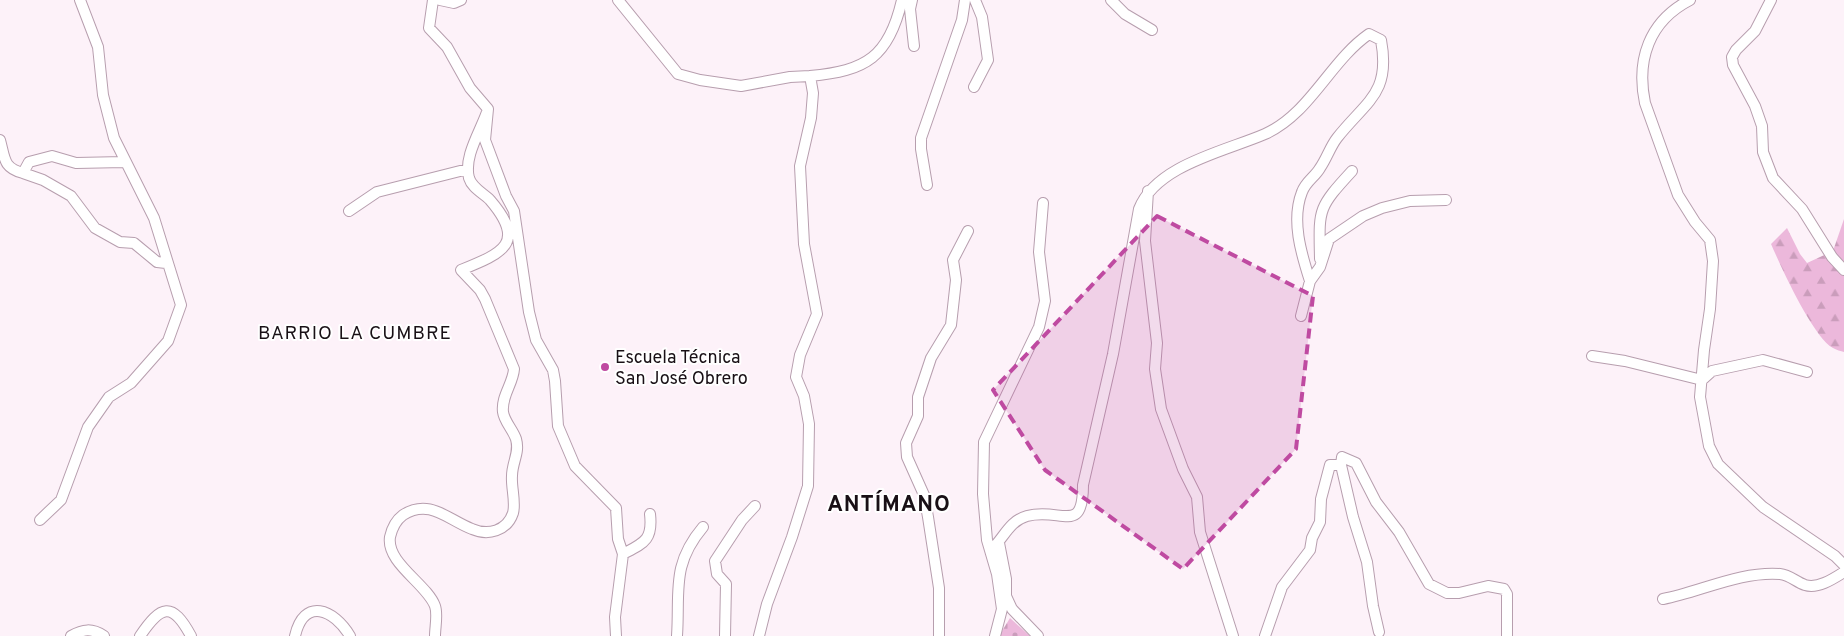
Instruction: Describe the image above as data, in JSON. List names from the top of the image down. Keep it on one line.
{"districts":["BARRIO LA CUMBRE","ANTÍMANO"],"places":["Escuela Técnica San José Obrero"]}
